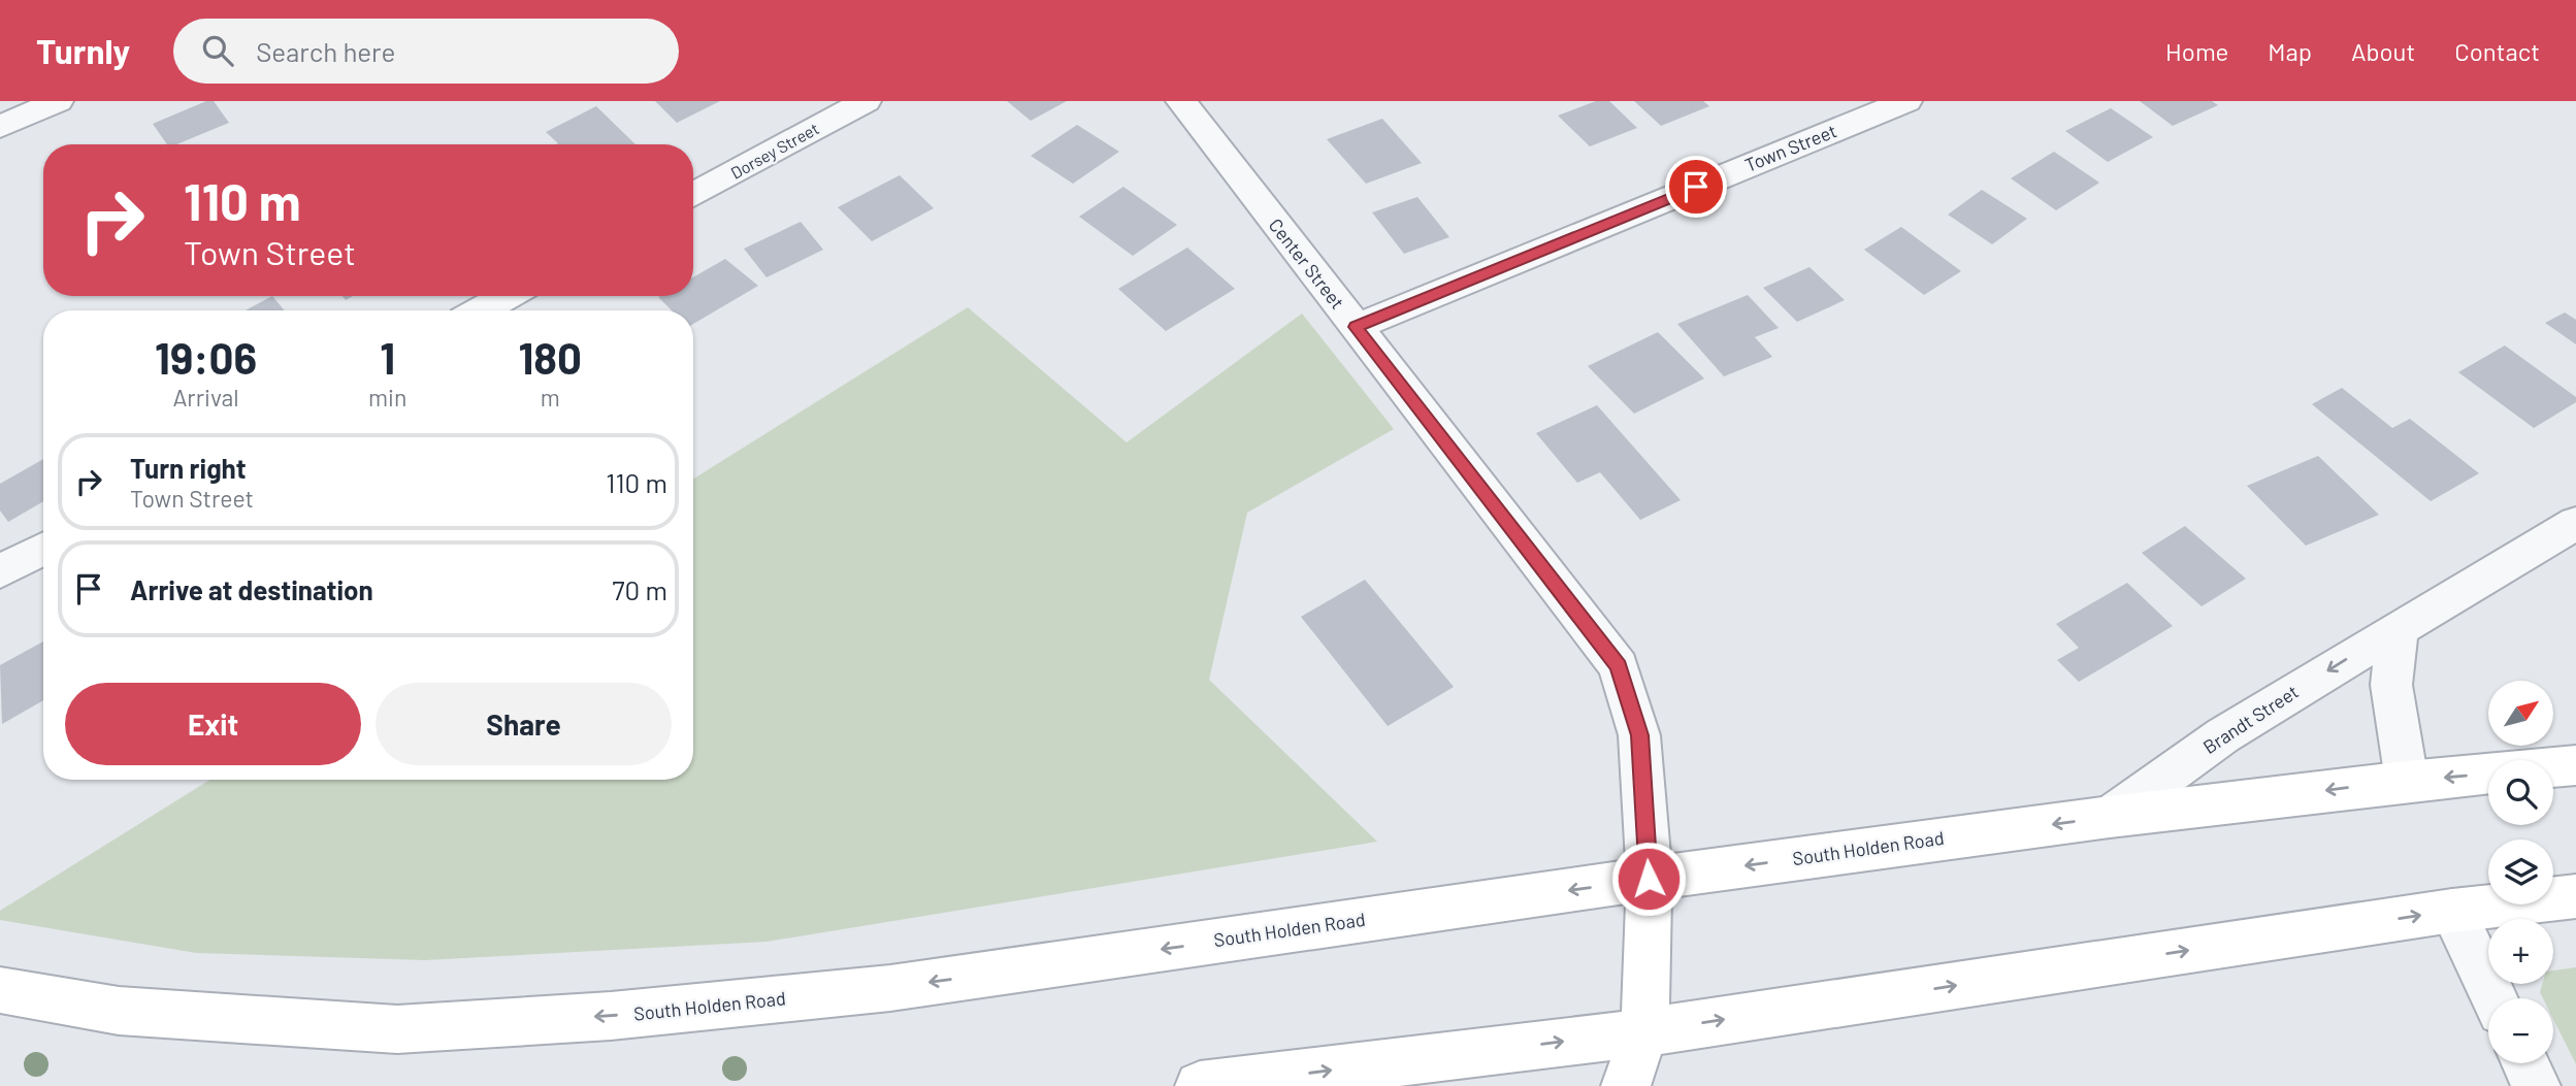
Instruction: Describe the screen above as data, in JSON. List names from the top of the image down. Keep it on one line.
{"streets":{"main road":["South Holden Road"],"street":["Town Street","Dorsey Street","Center Street","Brandt Street"]},"crossings":[["Town Street","Center Street"],["Center Street","South Holden Road"],["Brandt Street","South Holden Road"]],"one_way":["Brandt Street"],"north":"top right","page":{"header":"Turnly","search":"Search here","nav":["Home","Map","About","Contact"],"turn":["110 m","Town Street"],"eta":["19:06","Arrival","1","min","180","m"],"list":[{"name":"Turn right","note":"Town Street","value":"110 m"},{"name":"Arrive at destination","value":"70 m"}],"buttons":["Exit","Share"],"map_buttons":["+","−"]}}
